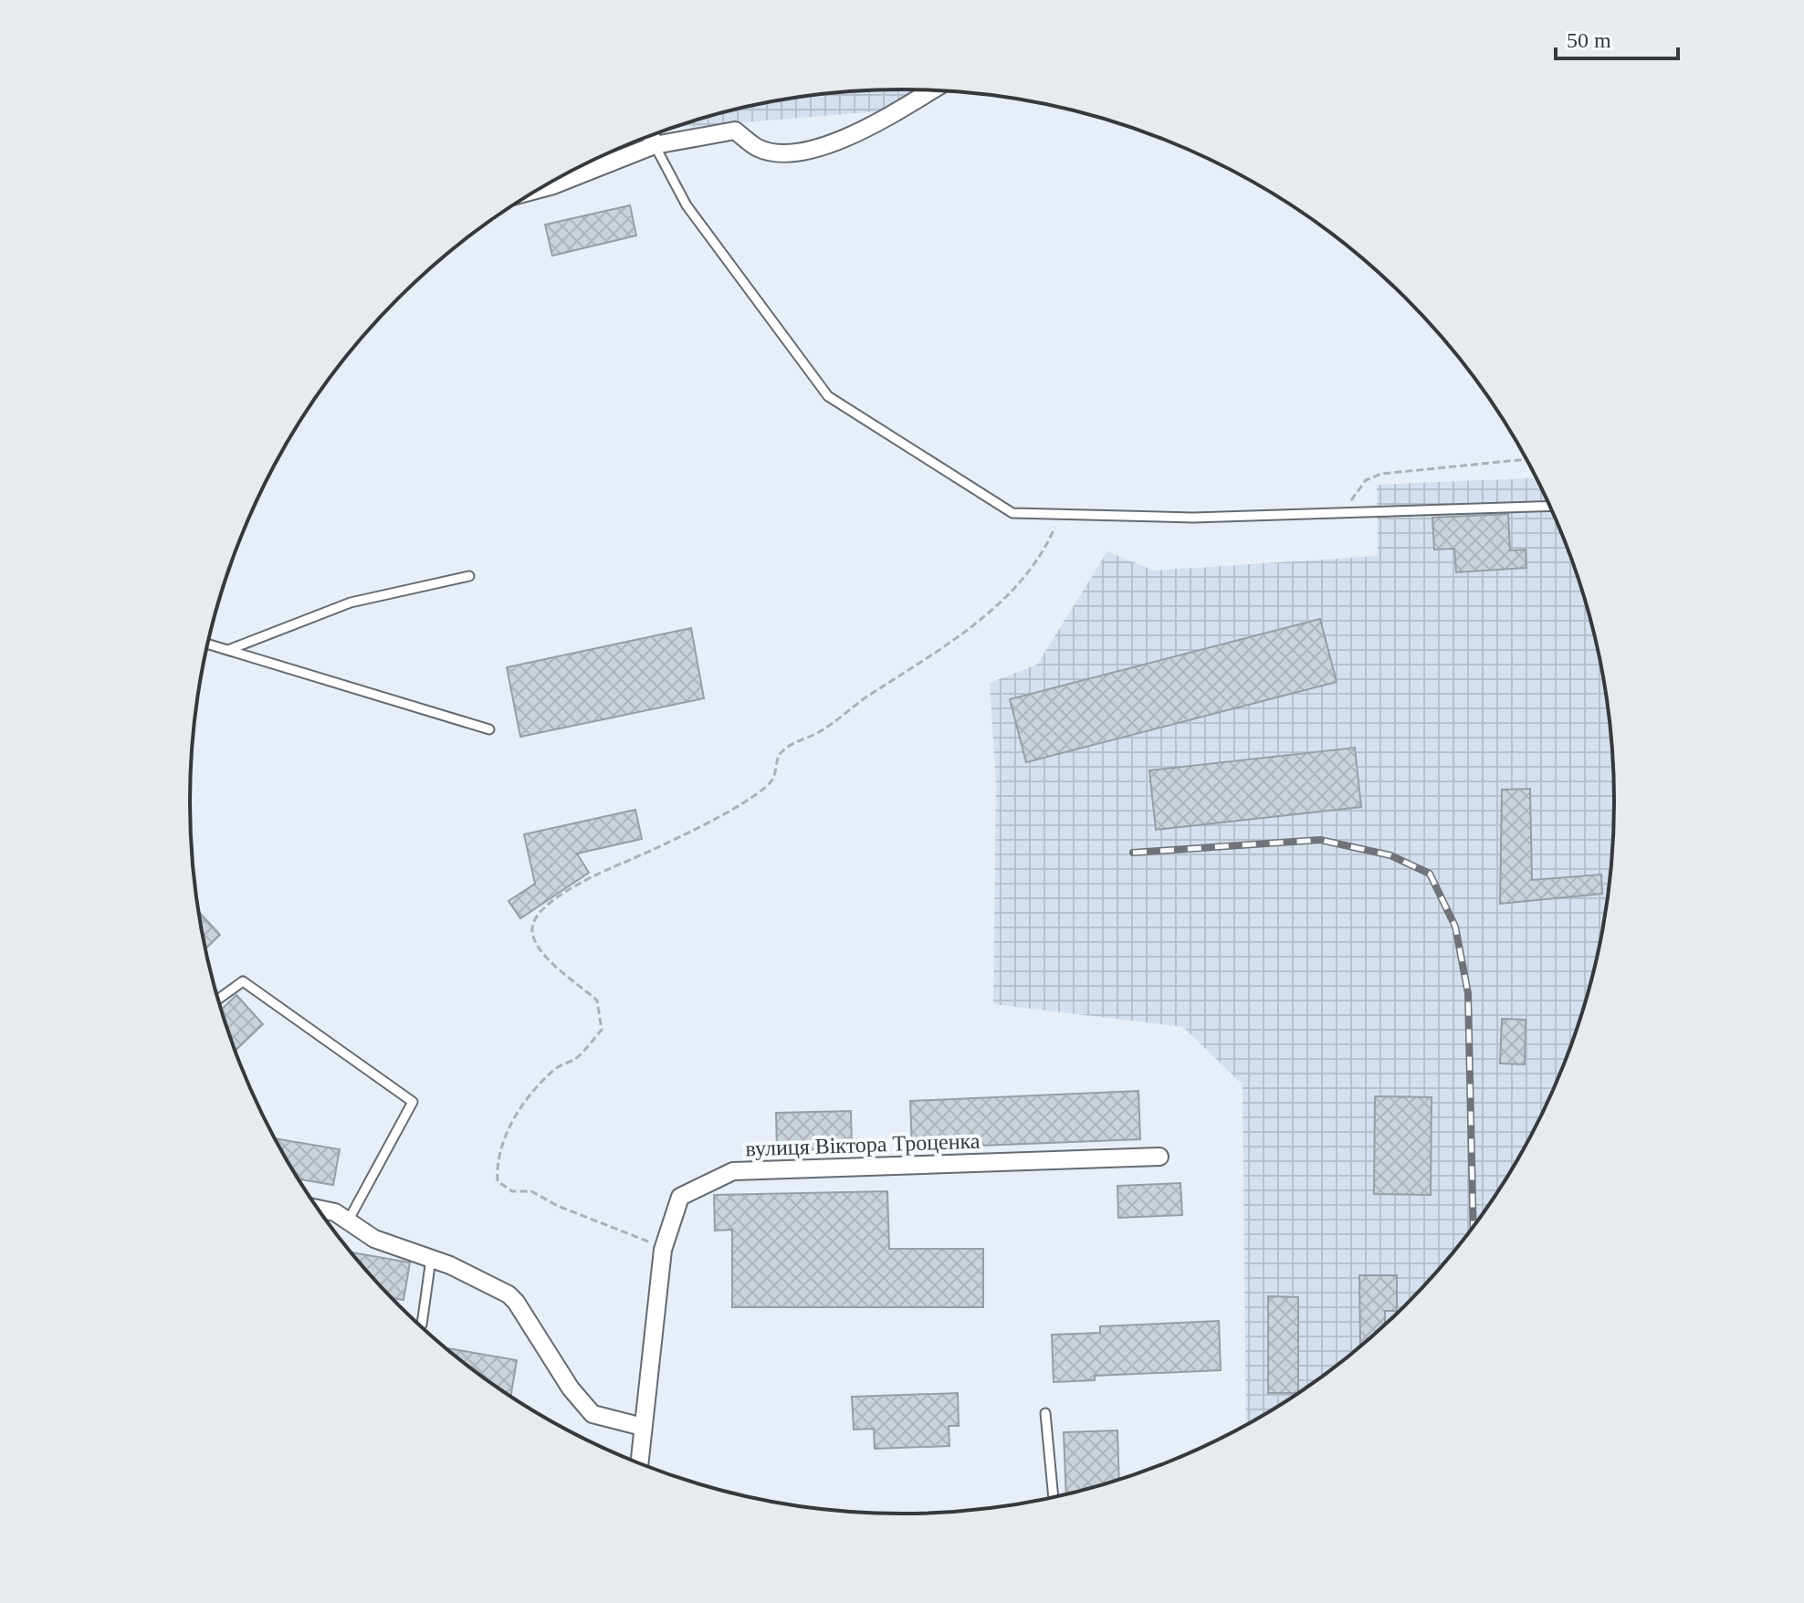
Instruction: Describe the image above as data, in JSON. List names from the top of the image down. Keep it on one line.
{"streets":{"street":["вулиця Віктора Троценка"]},"scale_bar":"50 m"}
